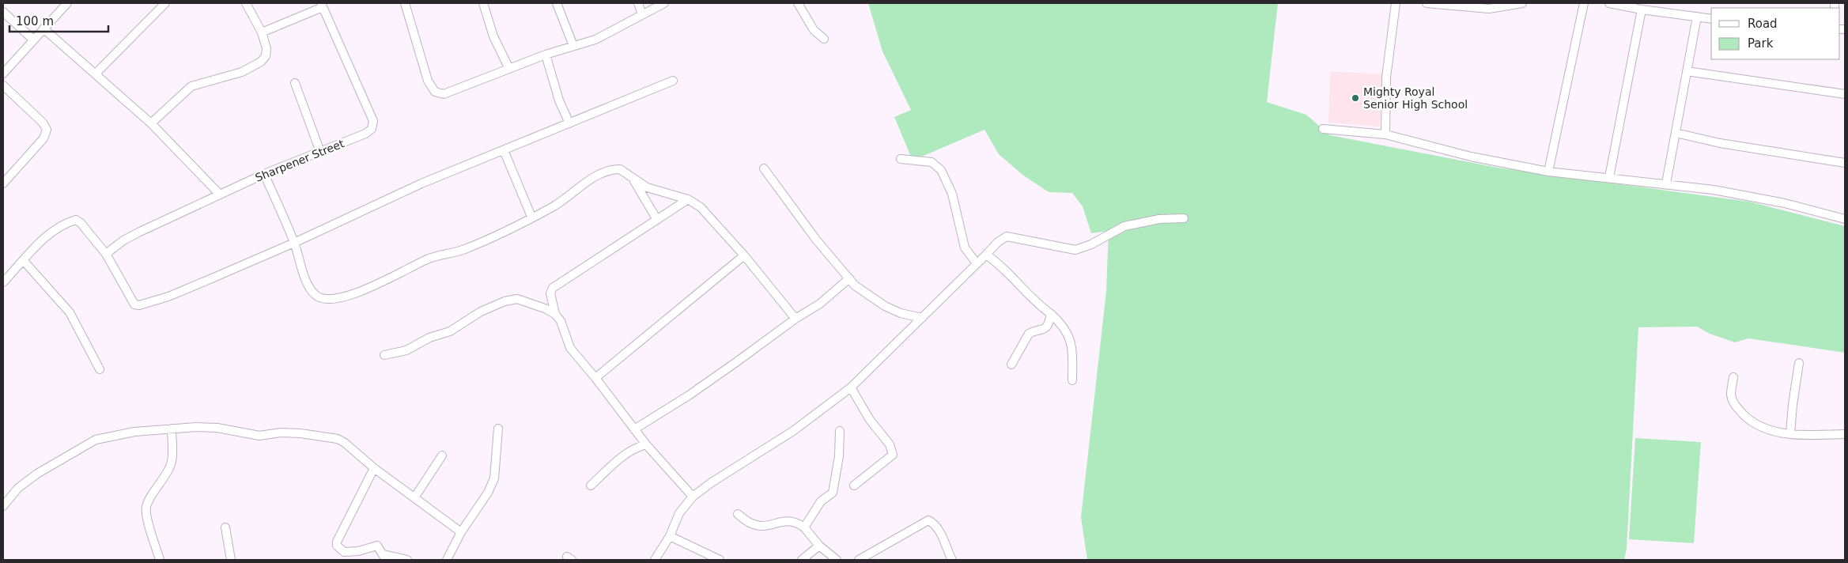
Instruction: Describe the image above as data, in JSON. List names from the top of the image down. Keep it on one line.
{"streets":{"street":["Sharpener Street"]},"places":["Mighty Royal Senior High School"],"legend":["Road","Park"],"scale_bar":"100 m"}
